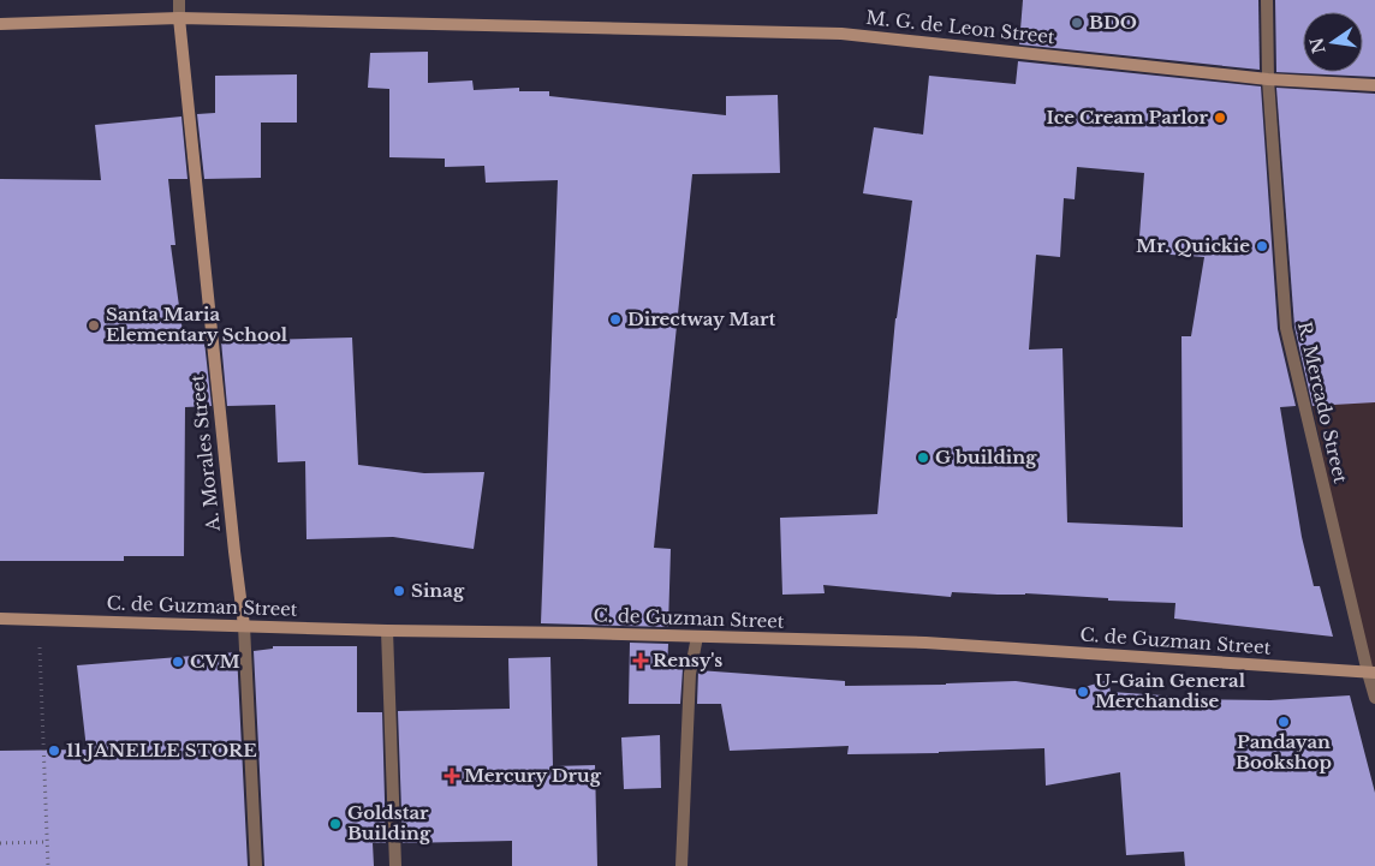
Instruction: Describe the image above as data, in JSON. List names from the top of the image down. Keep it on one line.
{"streets":{"main road":["M. G. de Leon Street","A. Morales Street","C. de Guzman Street"],"street":["R. Mercado Street"]},"crossings":[["M. G. de Leon Street","R. Mercado Street"],["M. G. de Leon Street","A. Morales Street"],["R. Mercado Street","C. de Guzman Street"],["A. Morales Street","C. de Guzman Street"]],"places":{"other":["BDO","Ice Cream Parlor","Mr. Quickie","Directway Mart","Santa Maria Elementary School","G building","Sinag","CVM","U-Gain General Merchandise","Pandayan Bookshop","11 JANELLE STORE","Goldstar Building"],"health":["Rensy's","Mercury Drug"]},"north":"left"}
